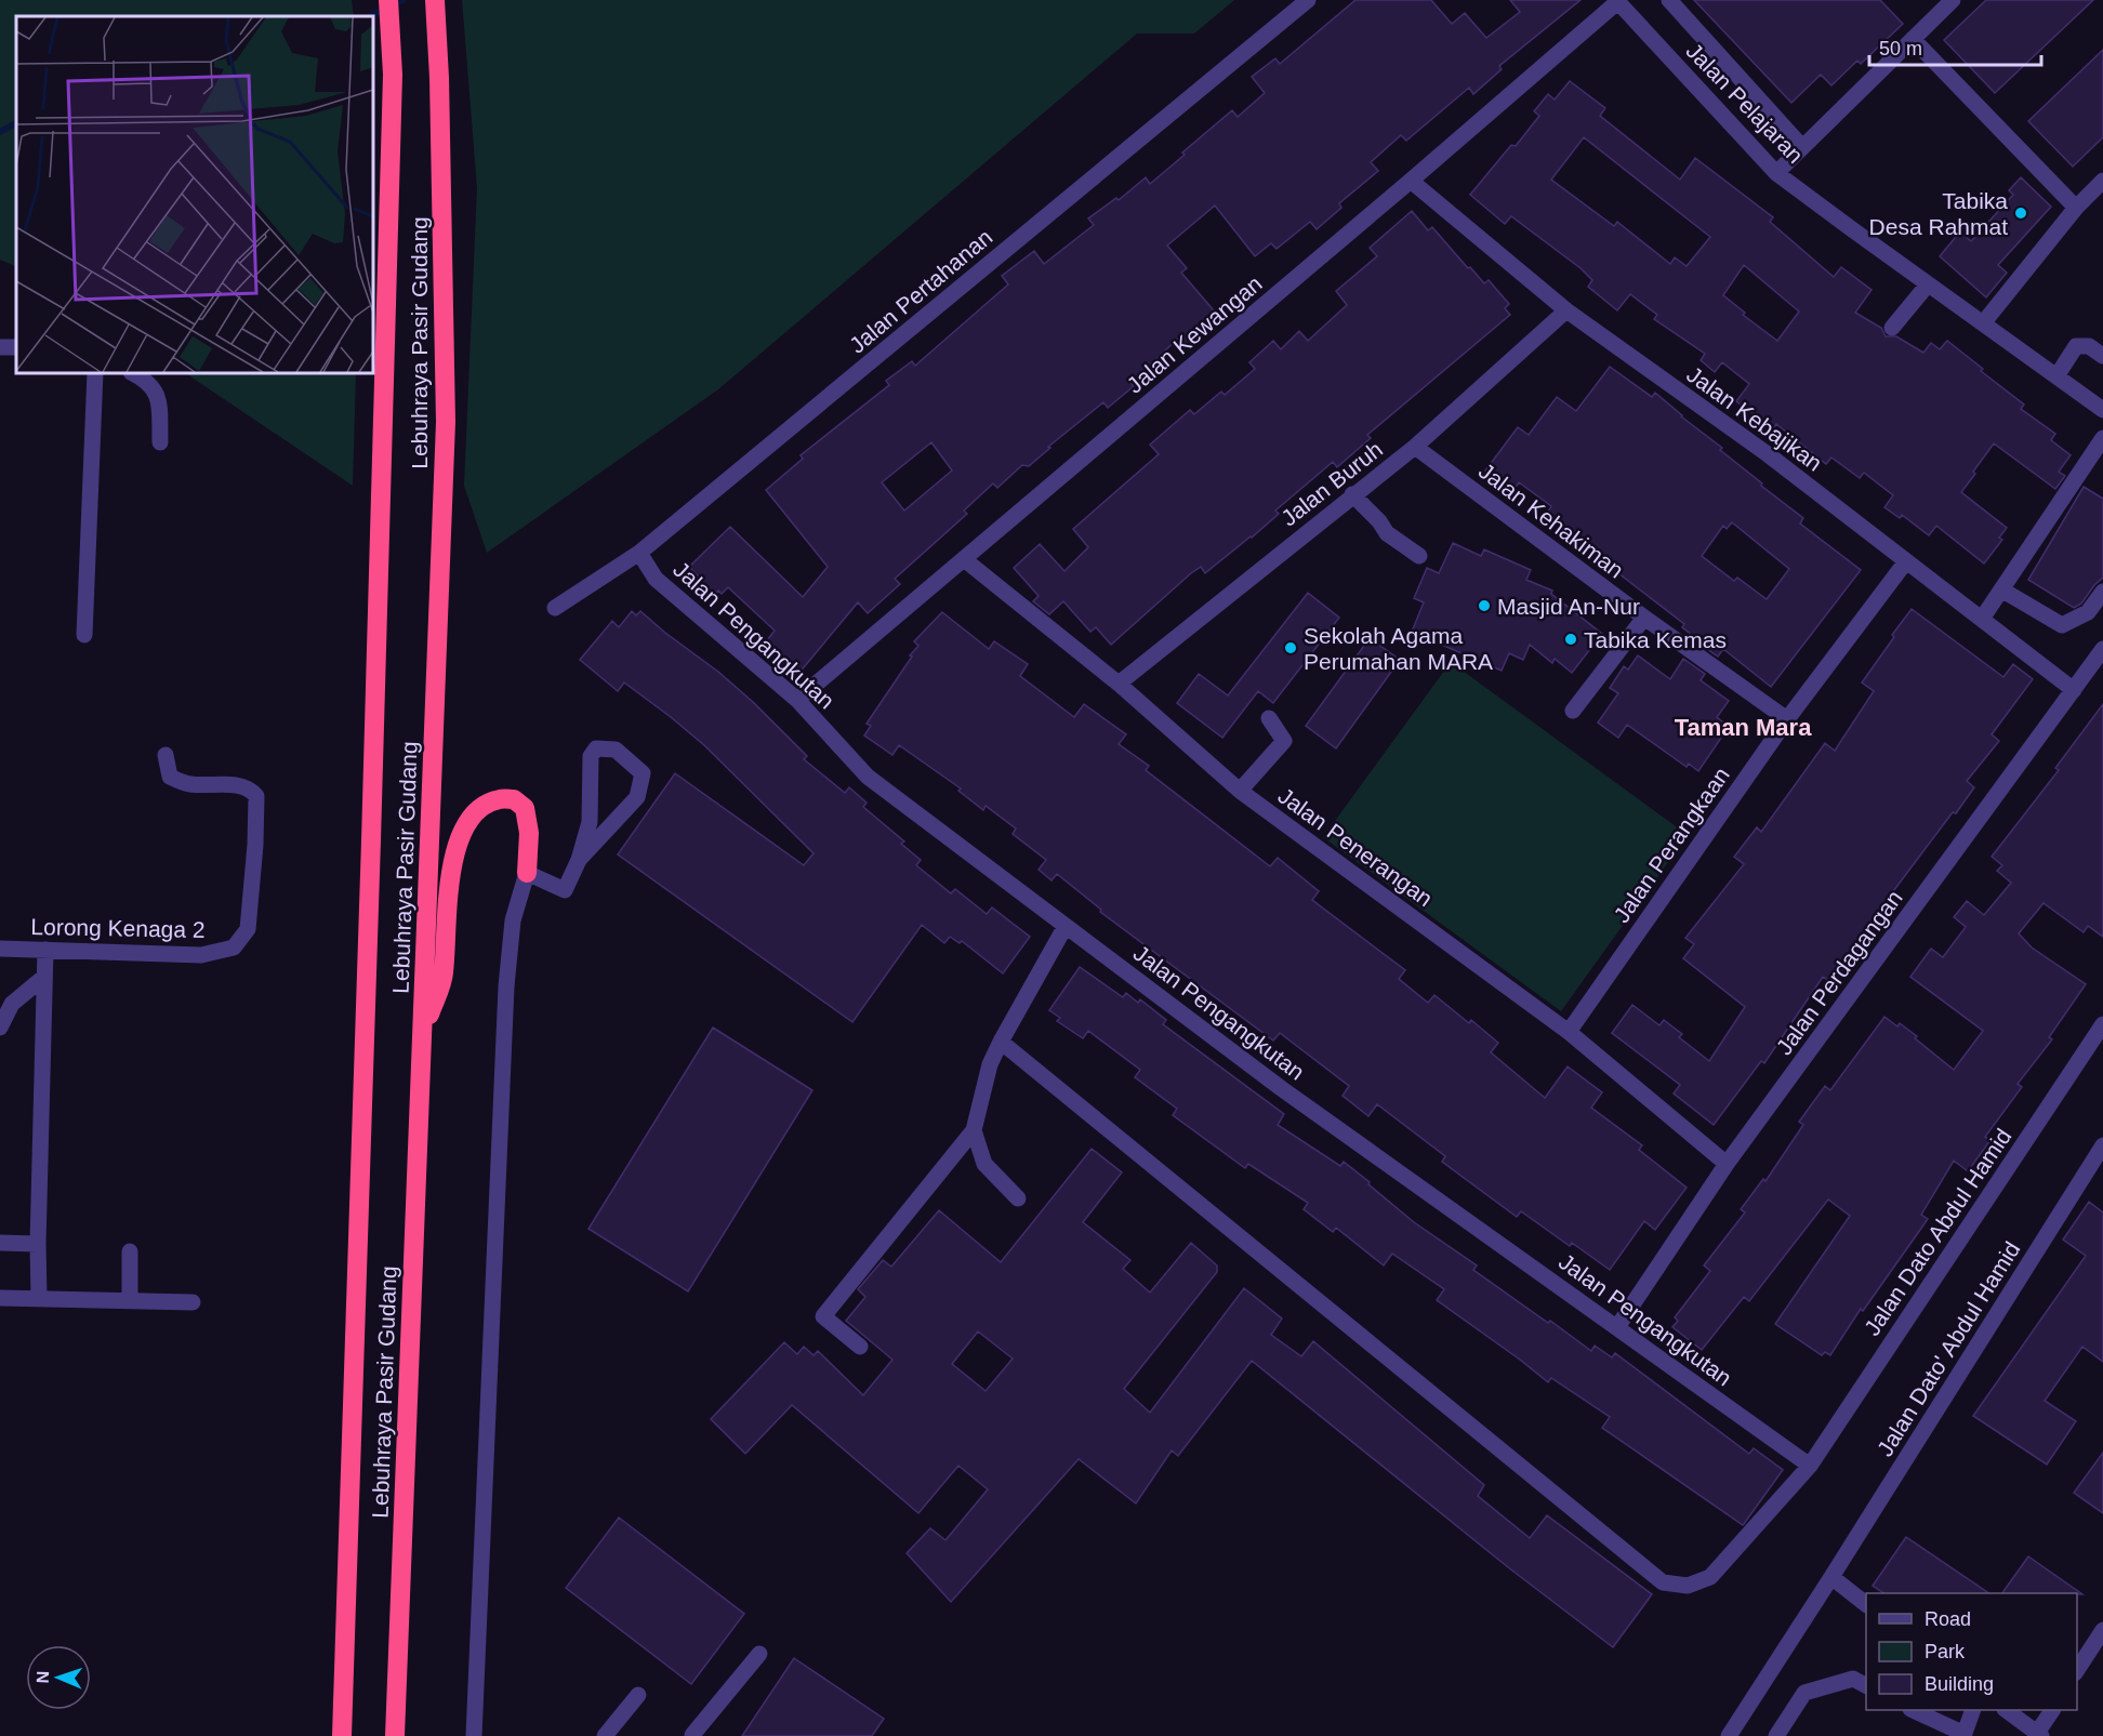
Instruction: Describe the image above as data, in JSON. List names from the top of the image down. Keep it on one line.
{"streets":{"highway":["Lebuhraya Pasir Gudang"],"street":["Jalan Pelajaran","Jalan Pertahanan","Jalan Kewangan","Jalan Kebajikan","Jalan Buruh","Jalan Kehakiman","Jalan Pengangkutan","Jalan Perangkaan","Jalan Penerangan","Lorong Kenaga 2","Jalan Perdagangan","Jalan Dato Abdul Hamid","Jalan Dato' Abdul Hamid"]},"crossings":[["Jalan Pelajaran","Jalan Kewangan"],["Jalan Pertahanan","Jalan Pengangkutan"],["Jalan Kewangan","Jalan Kebajikan"],["Jalan Kewangan","Jalan Pengangkutan"],["Jalan Kewangan","Jalan Penerangan"],["Jalan Kebajikan","Jalan Buruh"],["Jalan Kebajikan","Jalan Perangkaan"],["Jalan Kebajikan","Jalan Perdagangan"],["Jalan Buruh","Jalan Kehakiman"],["Jalan Buruh","Jalan Penerangan"],["Jalan Kehakiman","Jalan Perangkaan"],["Jalan Pengangkutan","Jalan Perdagangan"],["Jalan Pengangkutan","Jalan Dato Abdul Hamid"],["Jalan Perangkaan","Jalan Penerangan"],["Jalan Penerangan","Jalan Perdagangan"]],"districts":["Taman Mara"],"places":["Tabika Desa Rahmat","Masjid An-Nur","Tabika Kemas","Sekolah Agama Perumahan MARA"],"legend":["Road","Park","Building"],"scale_bar":"50 m","north":"left"}
